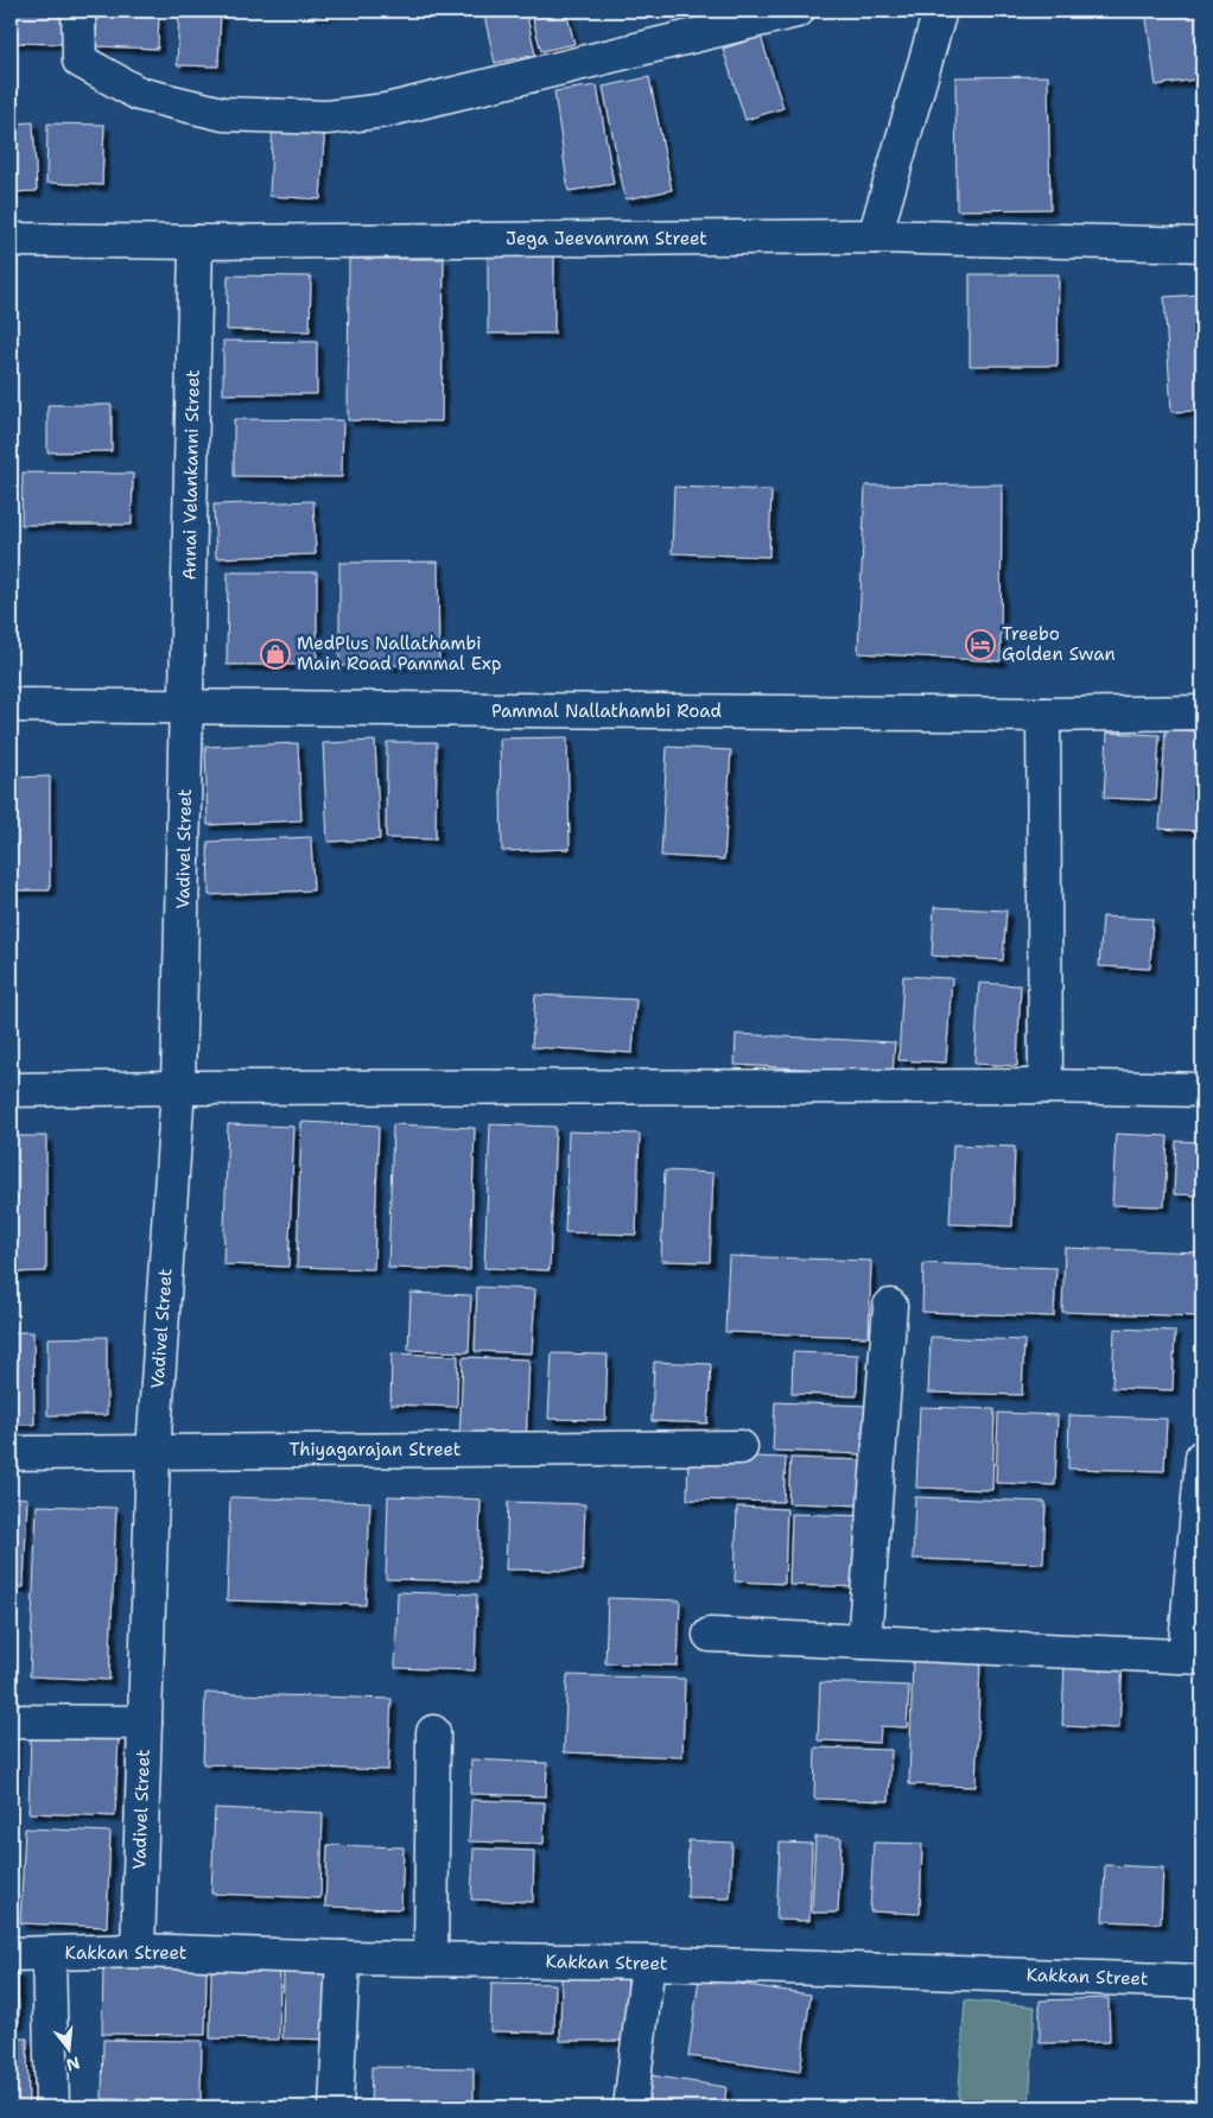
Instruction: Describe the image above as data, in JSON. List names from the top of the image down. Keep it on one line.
{"streets":{"street":["Jega Jeevanram Street","Annai Velankanni Street","Pammal Nallathambi Road","Vadivel Street","Thiyagarajan Street","Kakkan Street"]},"crossings":[["Jega Jeevanram Street","Annai Velankanni Street"],["Annai Velankanni Street","Pammal Nallathambi Road"],["Annai Velankanni Street","Vadivel Street"],["Pammal Nallathambi Road","Vadivel Street"],["Vadivel Street","Thiyagarajan Street"],["Vadivel Street","Kakkan Street"]],"places":{"hotel":["Treebo Golden Swan"],"shop":["MedPlus Nallathambi Main Road Pammal Exp"]},"north":"bottom"}
